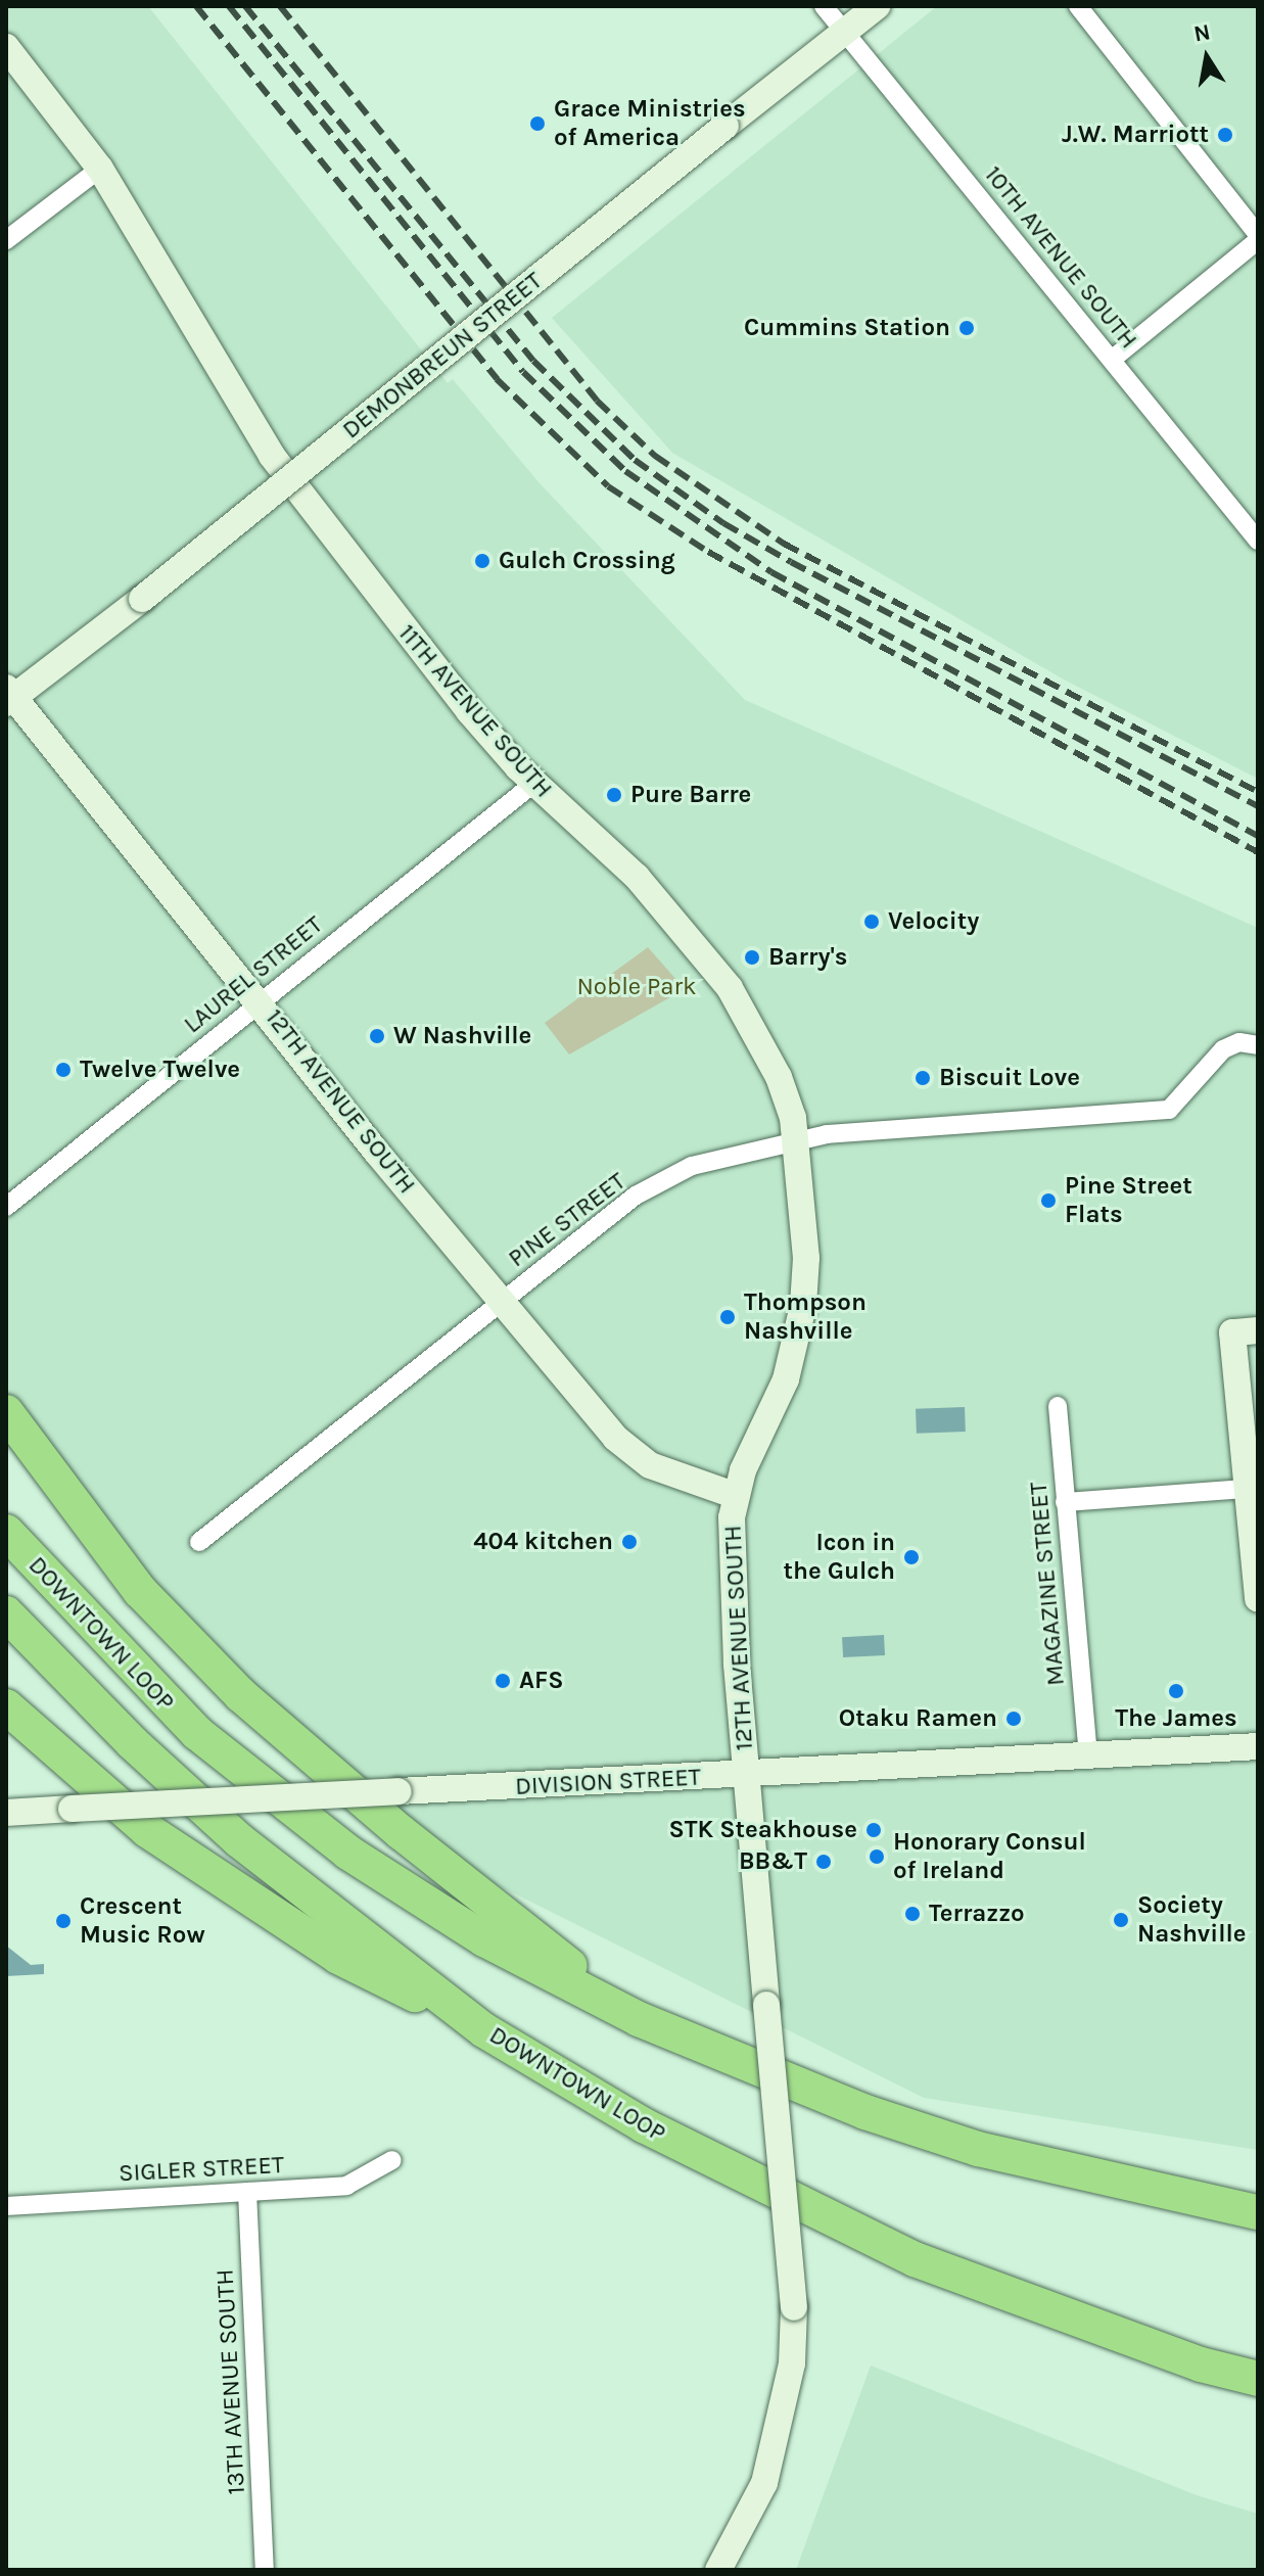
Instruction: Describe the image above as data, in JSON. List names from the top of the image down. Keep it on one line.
{"streets":{"highway":["DOWNTOWN LOOP"],"main road":["DEMONBREUN STREET","11TH AVENUE SOUTH","12TH AVENUE SOUTH","DIVISION STREET"],"street":["10TH AVENUE SOUTH","LAUREL STREET","PINE STREET","MAGAZINE STREET","SIGLER STREET","13TH AVENUE SOUTH"]},"crossings":[["10TH AVENUE SOUTH","DEMONBREUN STREET"],["DEMONBREUN STREET","12TH AVENUE SOUTH"],["11TH AVENUE SOUTH","LAUREL STREET"],["11TH AVENUE SOUTH","12TH AVENUE SOUTH"],["11TH AVENUE SOUTH","PINE STREET"],["LAUREL STREET","12TH AVENUE SOUTH"],["12TH AVENUE SOUTH","PINE STREET"],["12TH AVENUE SOUTH","DIVISION STREET"],["MAGAZINE STREET","DIVISION STREET"],["SIGLER STREET","13TH AVENUE SOUTH"]],"parks":["Noble Park"],"places":["Grace Ministries of America","J.W. Marriott","Cummins Station","Gulch Crossing","Pure Barre","Velocity","Barry's","W Nashville","Twelve Twelve","Biscuit Love","Pine Street Flats","Thompson Nashville","404 kitchen","Icon in the Gulch","AFS","The James","Otaku Ramen","STK Steakhouse","Honorary Consul of Ireland","BB&T","Terrazzo","Society Nashville","Crescent Music Row"],"north":"top"}
